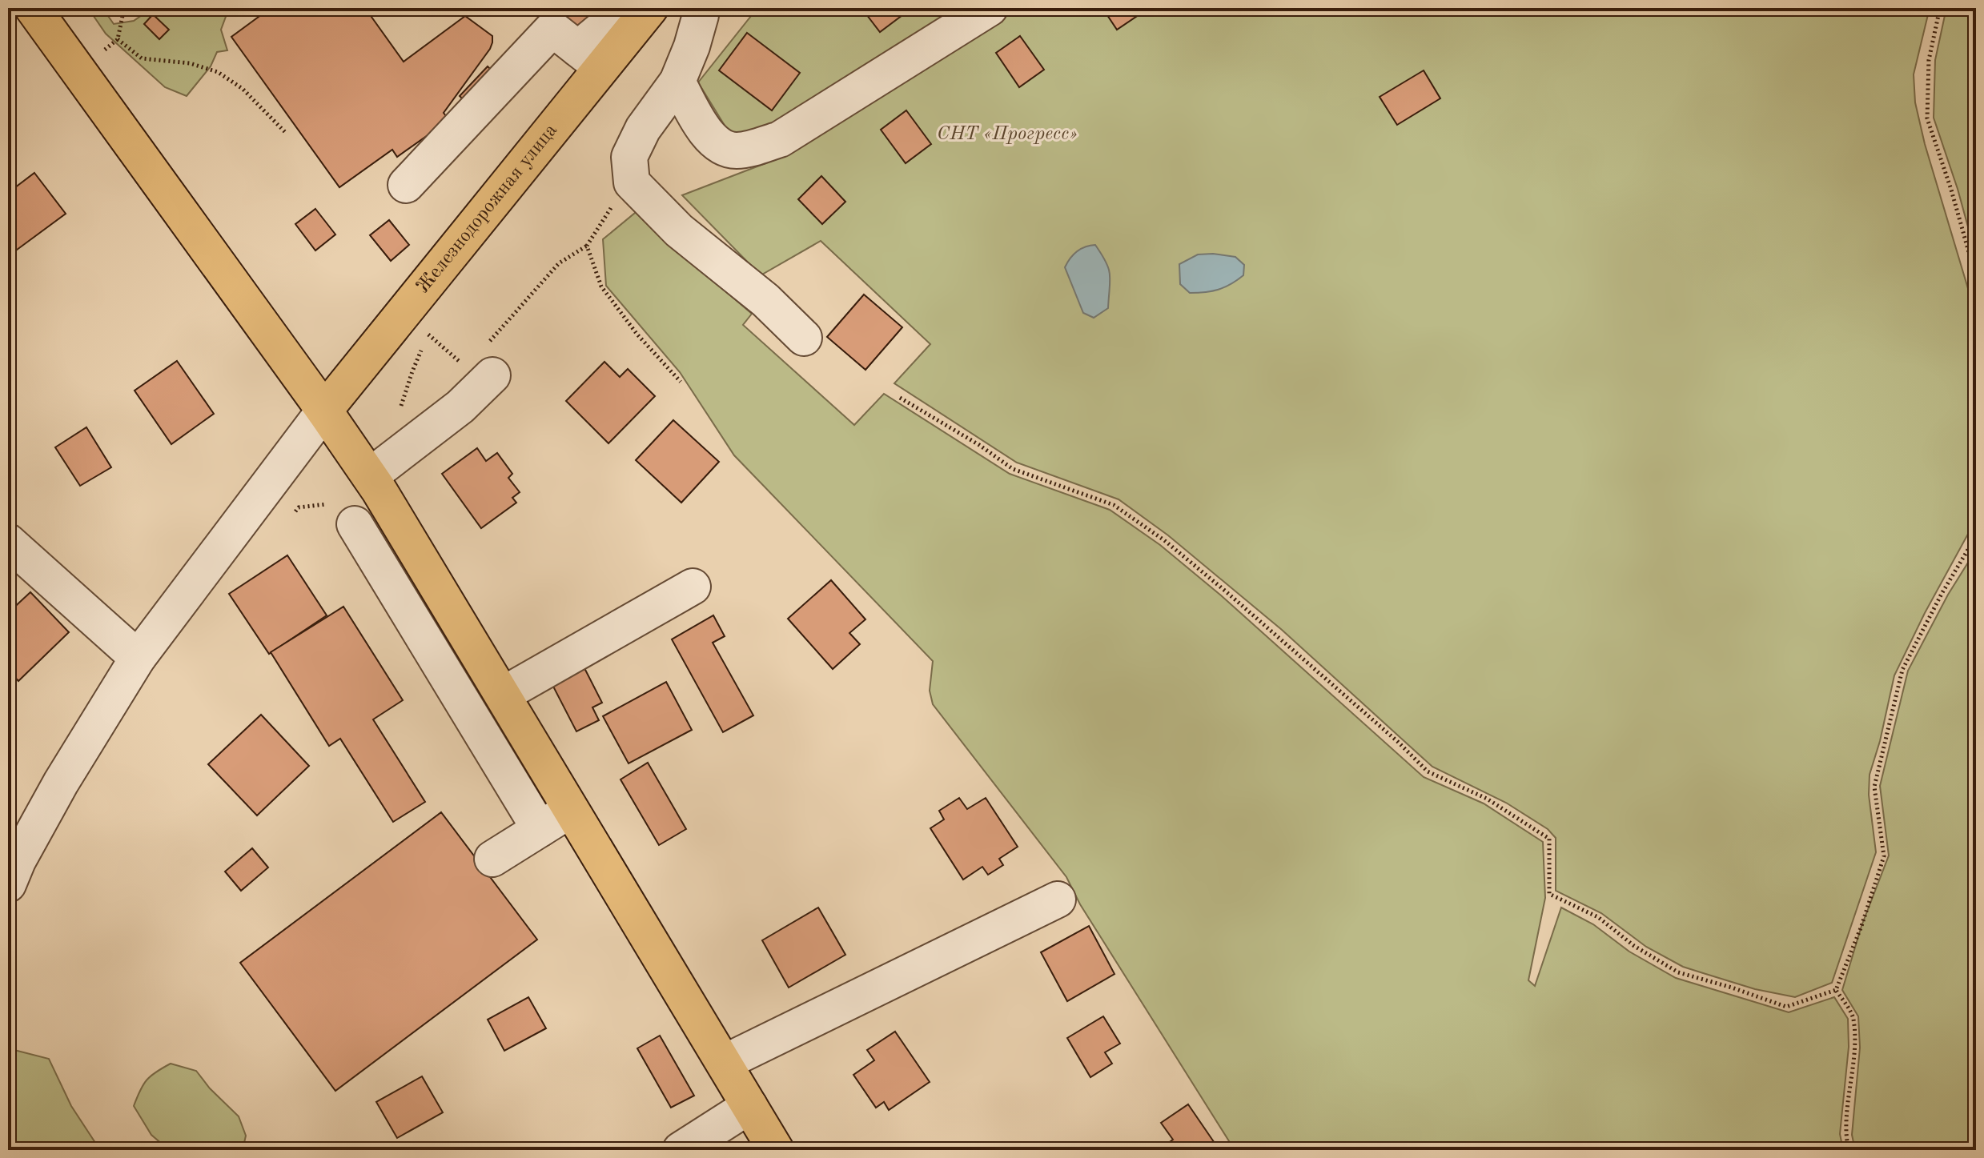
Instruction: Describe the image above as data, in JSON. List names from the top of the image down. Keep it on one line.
{"streets":{"main road":["Железнодорожная улица"]},"parks":["СНТ «Прогресс»"]}
